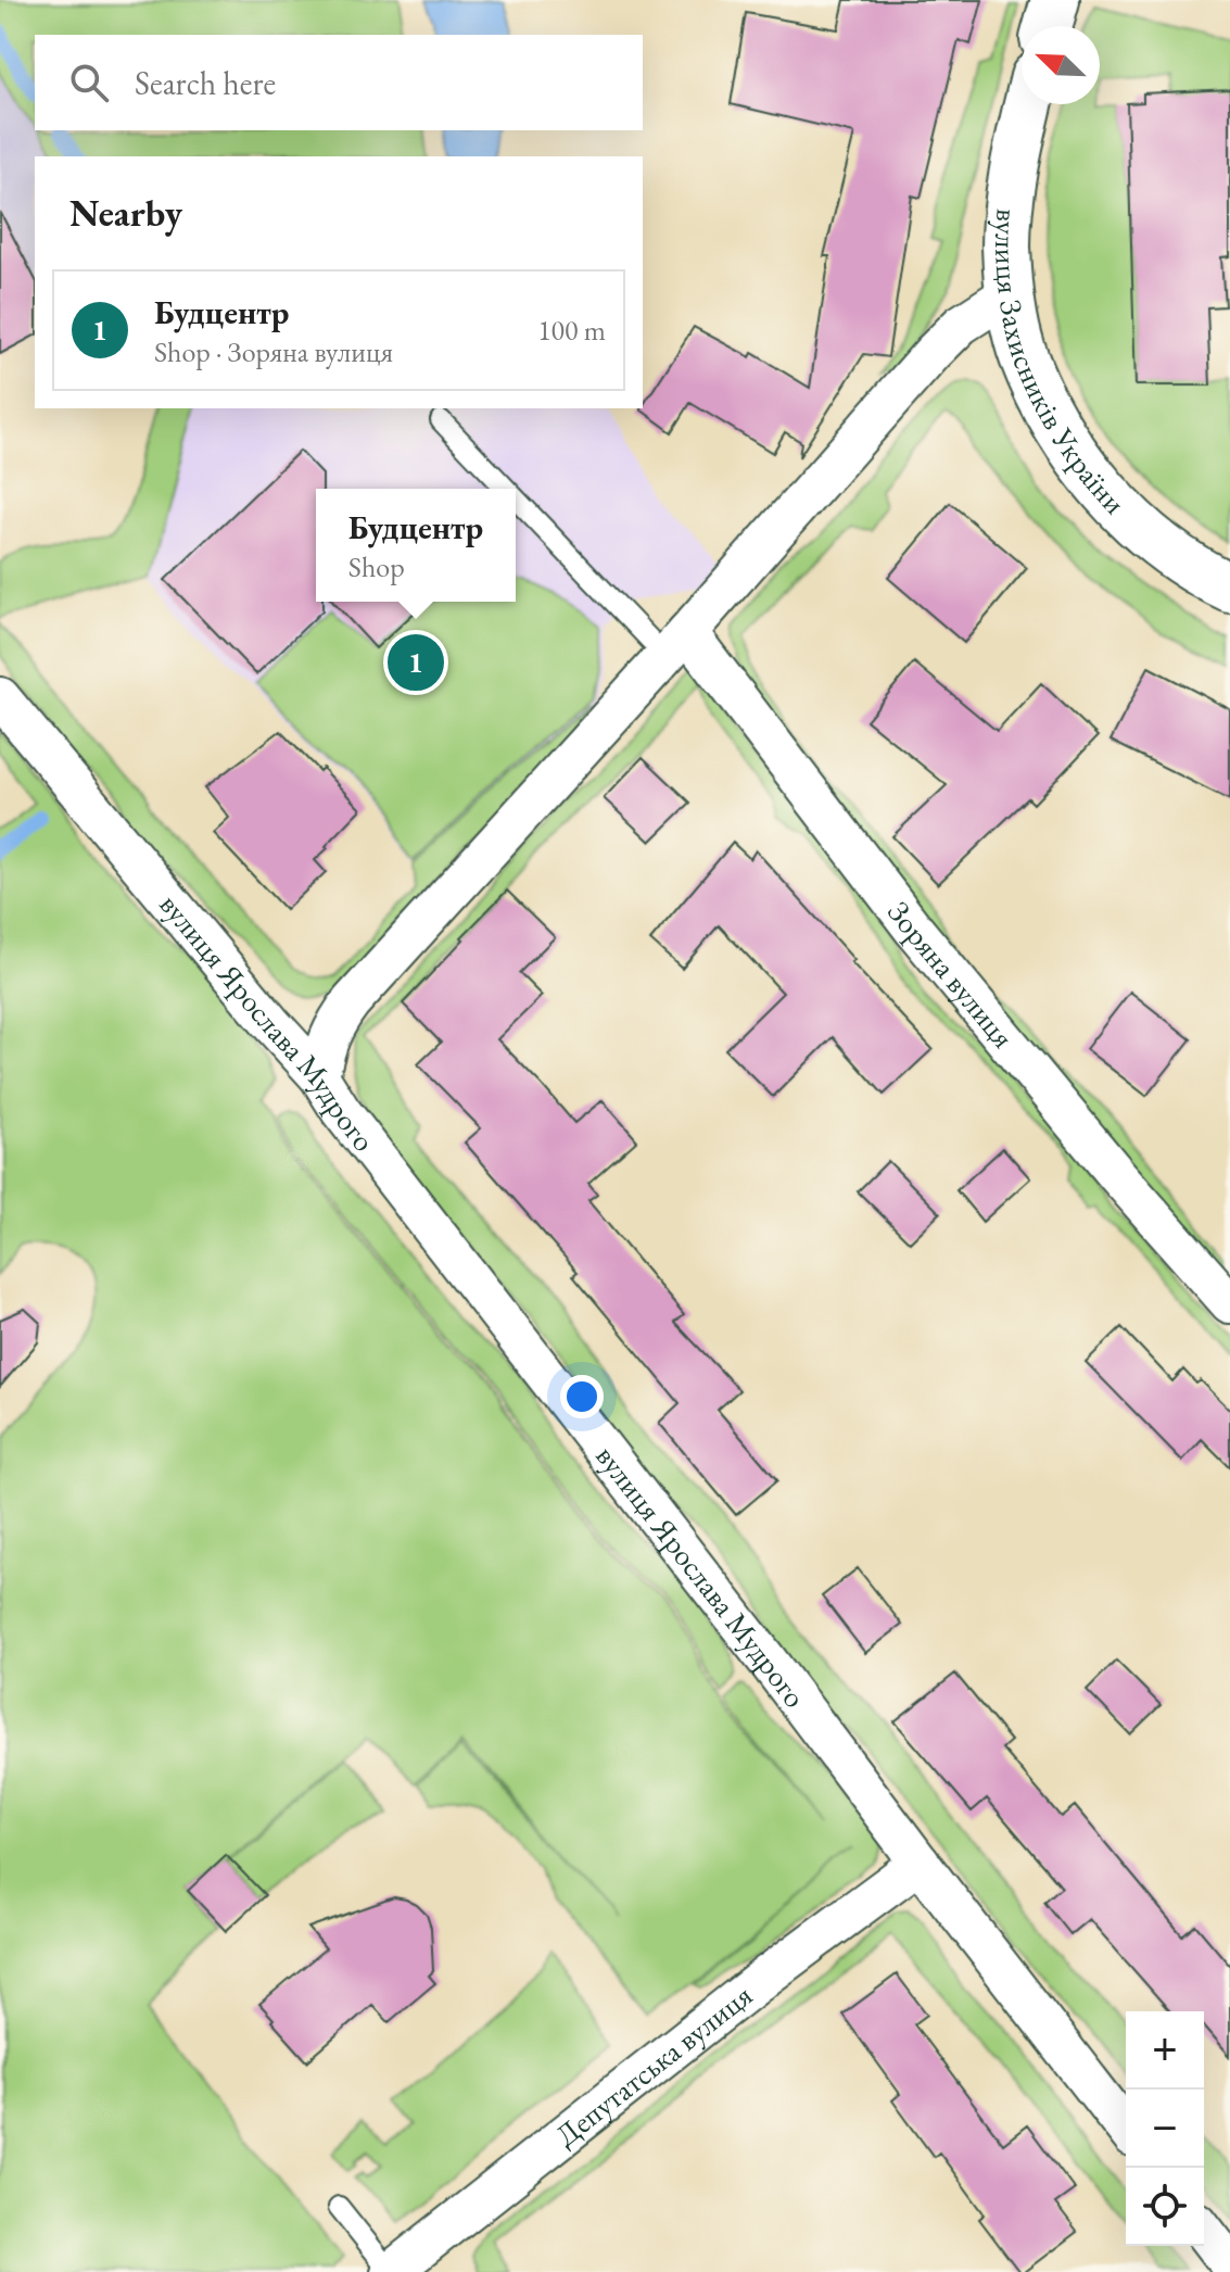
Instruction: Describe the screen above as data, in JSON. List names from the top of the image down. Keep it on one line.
{"streets":{"street":["вулиця Захисників України","Зоряна вулиця","вулиця Ярослава Мудрого","Депутатська вулиця"]},"crossings":[["вулиця Ярослава Мудрого","Депутатська вулиця"]],"north":"top left","page":{"search":"Search here","heading":"Nearby","list":[{"mark":"1","name":"Будцентр","note":"Shop · Зоряна вулиця","value":"100 m"}],"popup":["Будцентр","Shop"],"pins":"1","map_buttons":["+","−"]}}
